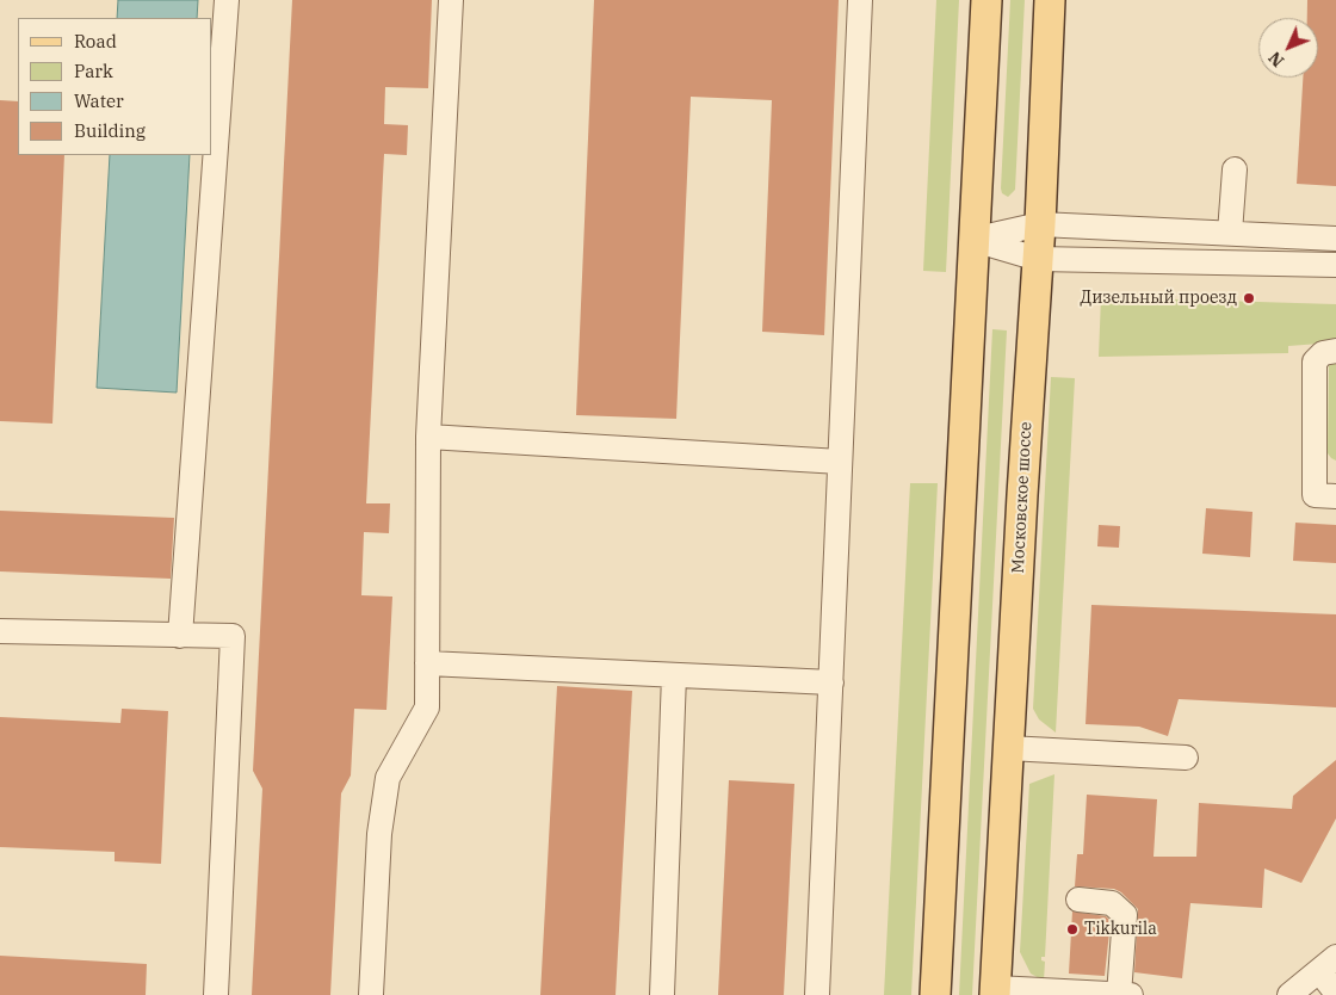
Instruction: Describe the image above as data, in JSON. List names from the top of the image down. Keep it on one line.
{"streets":{"main road":["Московское шоссе"]},"places":["Дизельный проезд","Tikkurila"],"legend":["Road","Park","Water","Building"],"north":"bottom left"}
